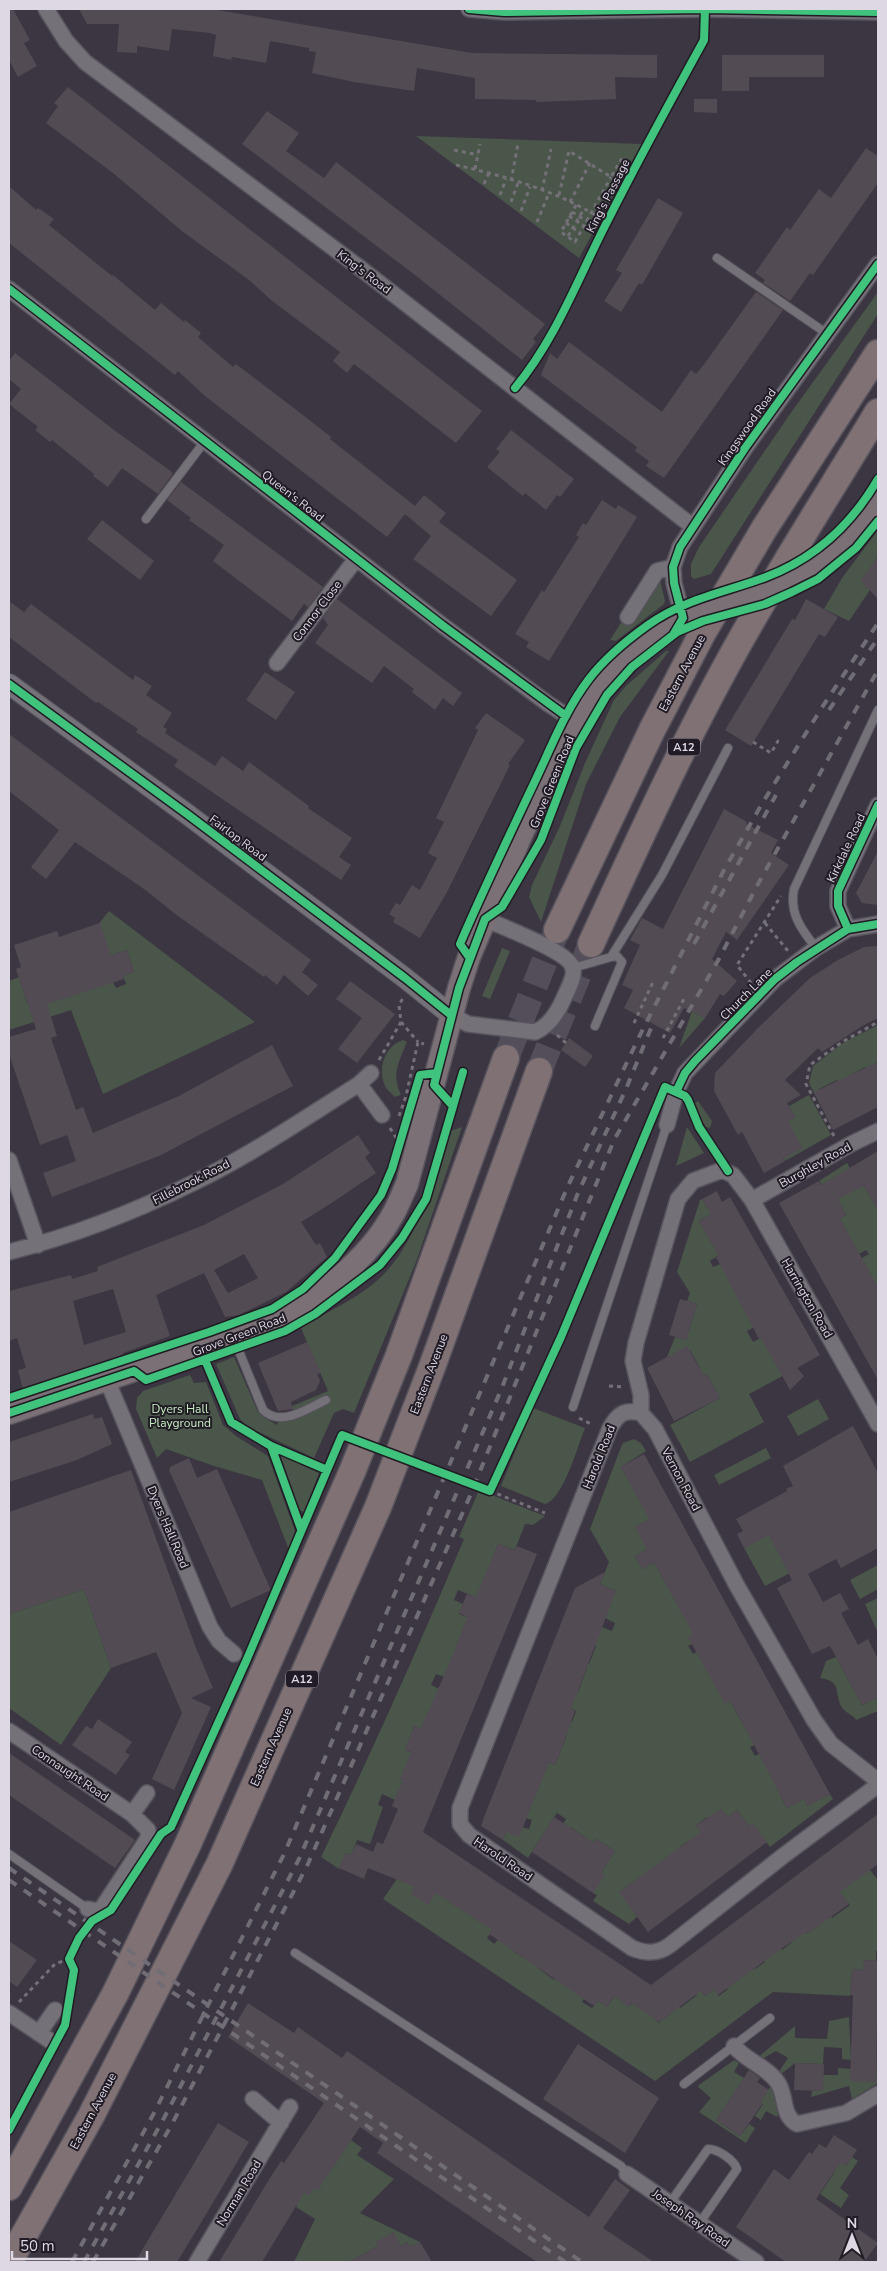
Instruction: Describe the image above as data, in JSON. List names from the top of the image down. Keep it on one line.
{"streets":{"highway":["Eastern Avenue","A12"],"main road":["Grove Green Road"],"street":["King's Road","Kingswood Road","Queen's Road","Connor Close","Fairlop Road","Kirkdale Road","Church Lane","Burghley Road","Fillebrook Road","Harrington Road","Harold Road","Vernon Road","Dyers Hall Road","Connaught Road","Norman Road","Joseph Ray Road"],"cycle path":["King's Passage"]},"crossings":[["King's Road","Kingswood Road"],["Kingswood Road","Grove Green Road"],["Queen's Road","Connor Close"],["Queen's Road","Grove Green Road"],["Grove Green Road","Fairlop Road"],["Grove Green Road","Dyers Hall Road"],["Kirkdale Road","Church Lane"],["Burghley Road","Harrington Road"],["Harold Road","Vernon Road"]],"parks":["Dyers Hall Playground"],"scale_bar":"50 m","north":"top"}
